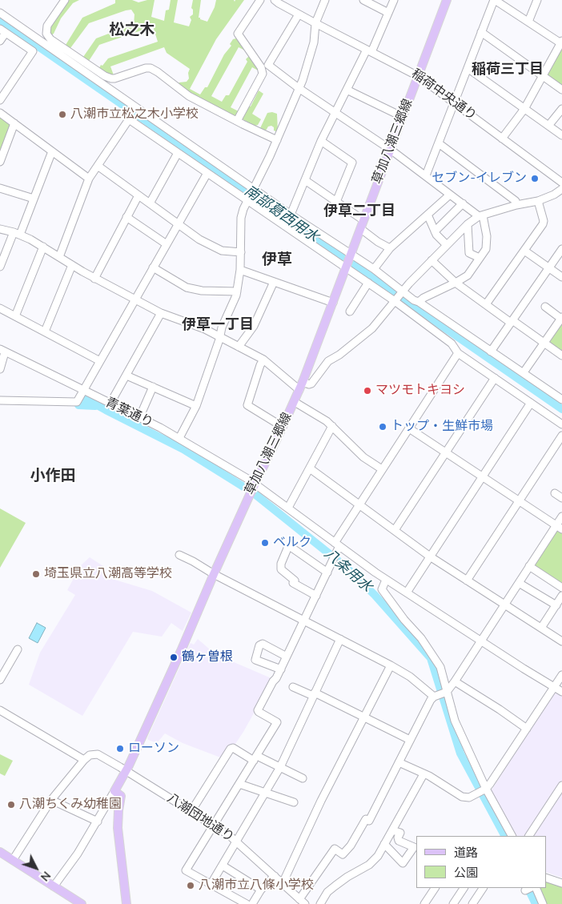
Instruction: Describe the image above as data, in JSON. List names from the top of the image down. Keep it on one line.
{"streets":{"main road":["草加八潮三郷線"],"street":["稲荷中央通り","青葉通り","八潮団地通り"]},"crossings":[["稲荷中央通り","草加八潮三郷線"],["草加八潮三郷線","青葉通り"],["草加八潮三郷線","八潮団地通り"]],"districts":["松之木","稲荷三丁目","伊草二丁目","伊草","伊草一丁目","小作田"],"water":["南部葛西用水","八条用水"],"places":["八潮市立松之木小学校","セブン-イレブン","マツモトキヨシ","トップ・生鮮市場","ベルク","埼玉県立八潮高等学校","鶴ヶ曽根","ローソン","八潮ちくみ幼稚園","八潮市立八條小学校"],"legend":["道路","公園"],"north":"bottom right"}
